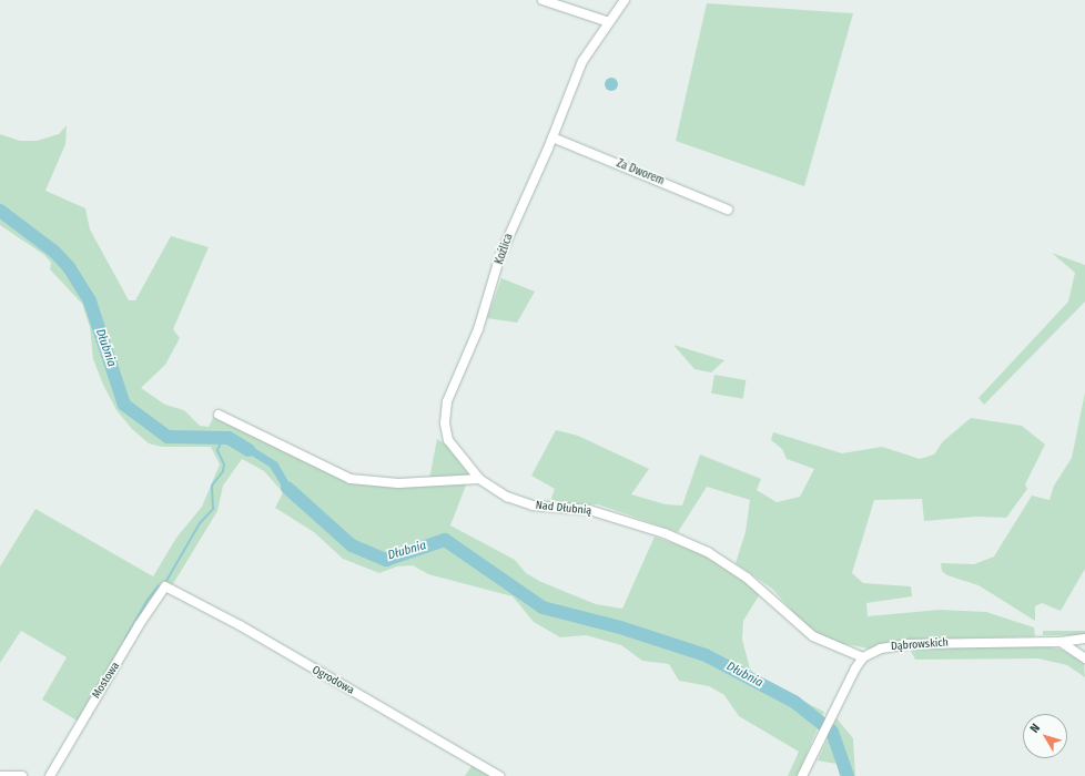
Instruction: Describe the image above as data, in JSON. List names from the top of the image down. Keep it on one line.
{"streets":{"street":["Za Dworem","Koźlica","Nad Dłubnią","Dąbrowskich","Mostowa","Ogrodowa"]},"crossings":[["Za Dworem","Koźlica"],["Koźlica","Nad Dłubnią"],["Nad Dłubnią","Dąbrowskich"],["Mostowa","Ogrodowa"]],"water":["Dłubnia"],"north":"top left"}
